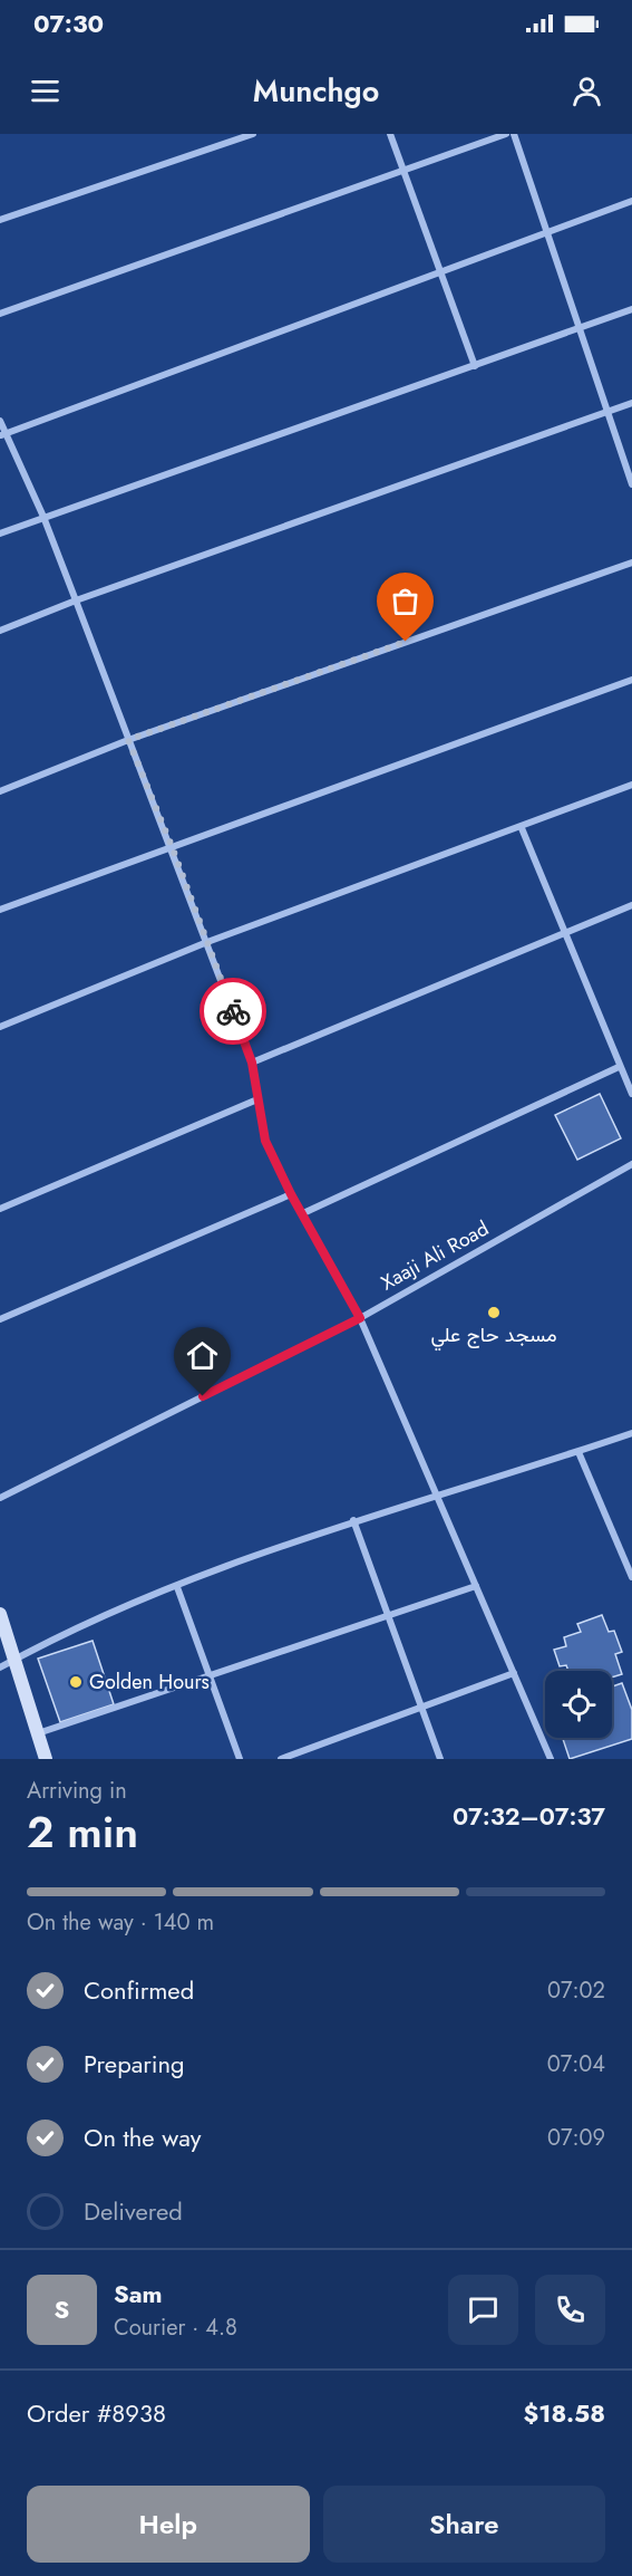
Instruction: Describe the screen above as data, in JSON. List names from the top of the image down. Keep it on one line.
{"streets":{"street":["Xaaji Ali Road"]},"places":["مسجد حاج علي","Golden Hours"],"page":{"status":"07:30","header":"Munchgo","heading":["2 min","Arriving in","07:32–07:37"],"panel":["Sam","Courier · 4.8","Order #8938","$18.58"],"bar":"On the way · 140 m","list":[["Confirmed","07:02"],["Preparing","07:04"],["On the way","07:09"],"Delivered"],"round":"S","buttons":["Help","Share"]}}
